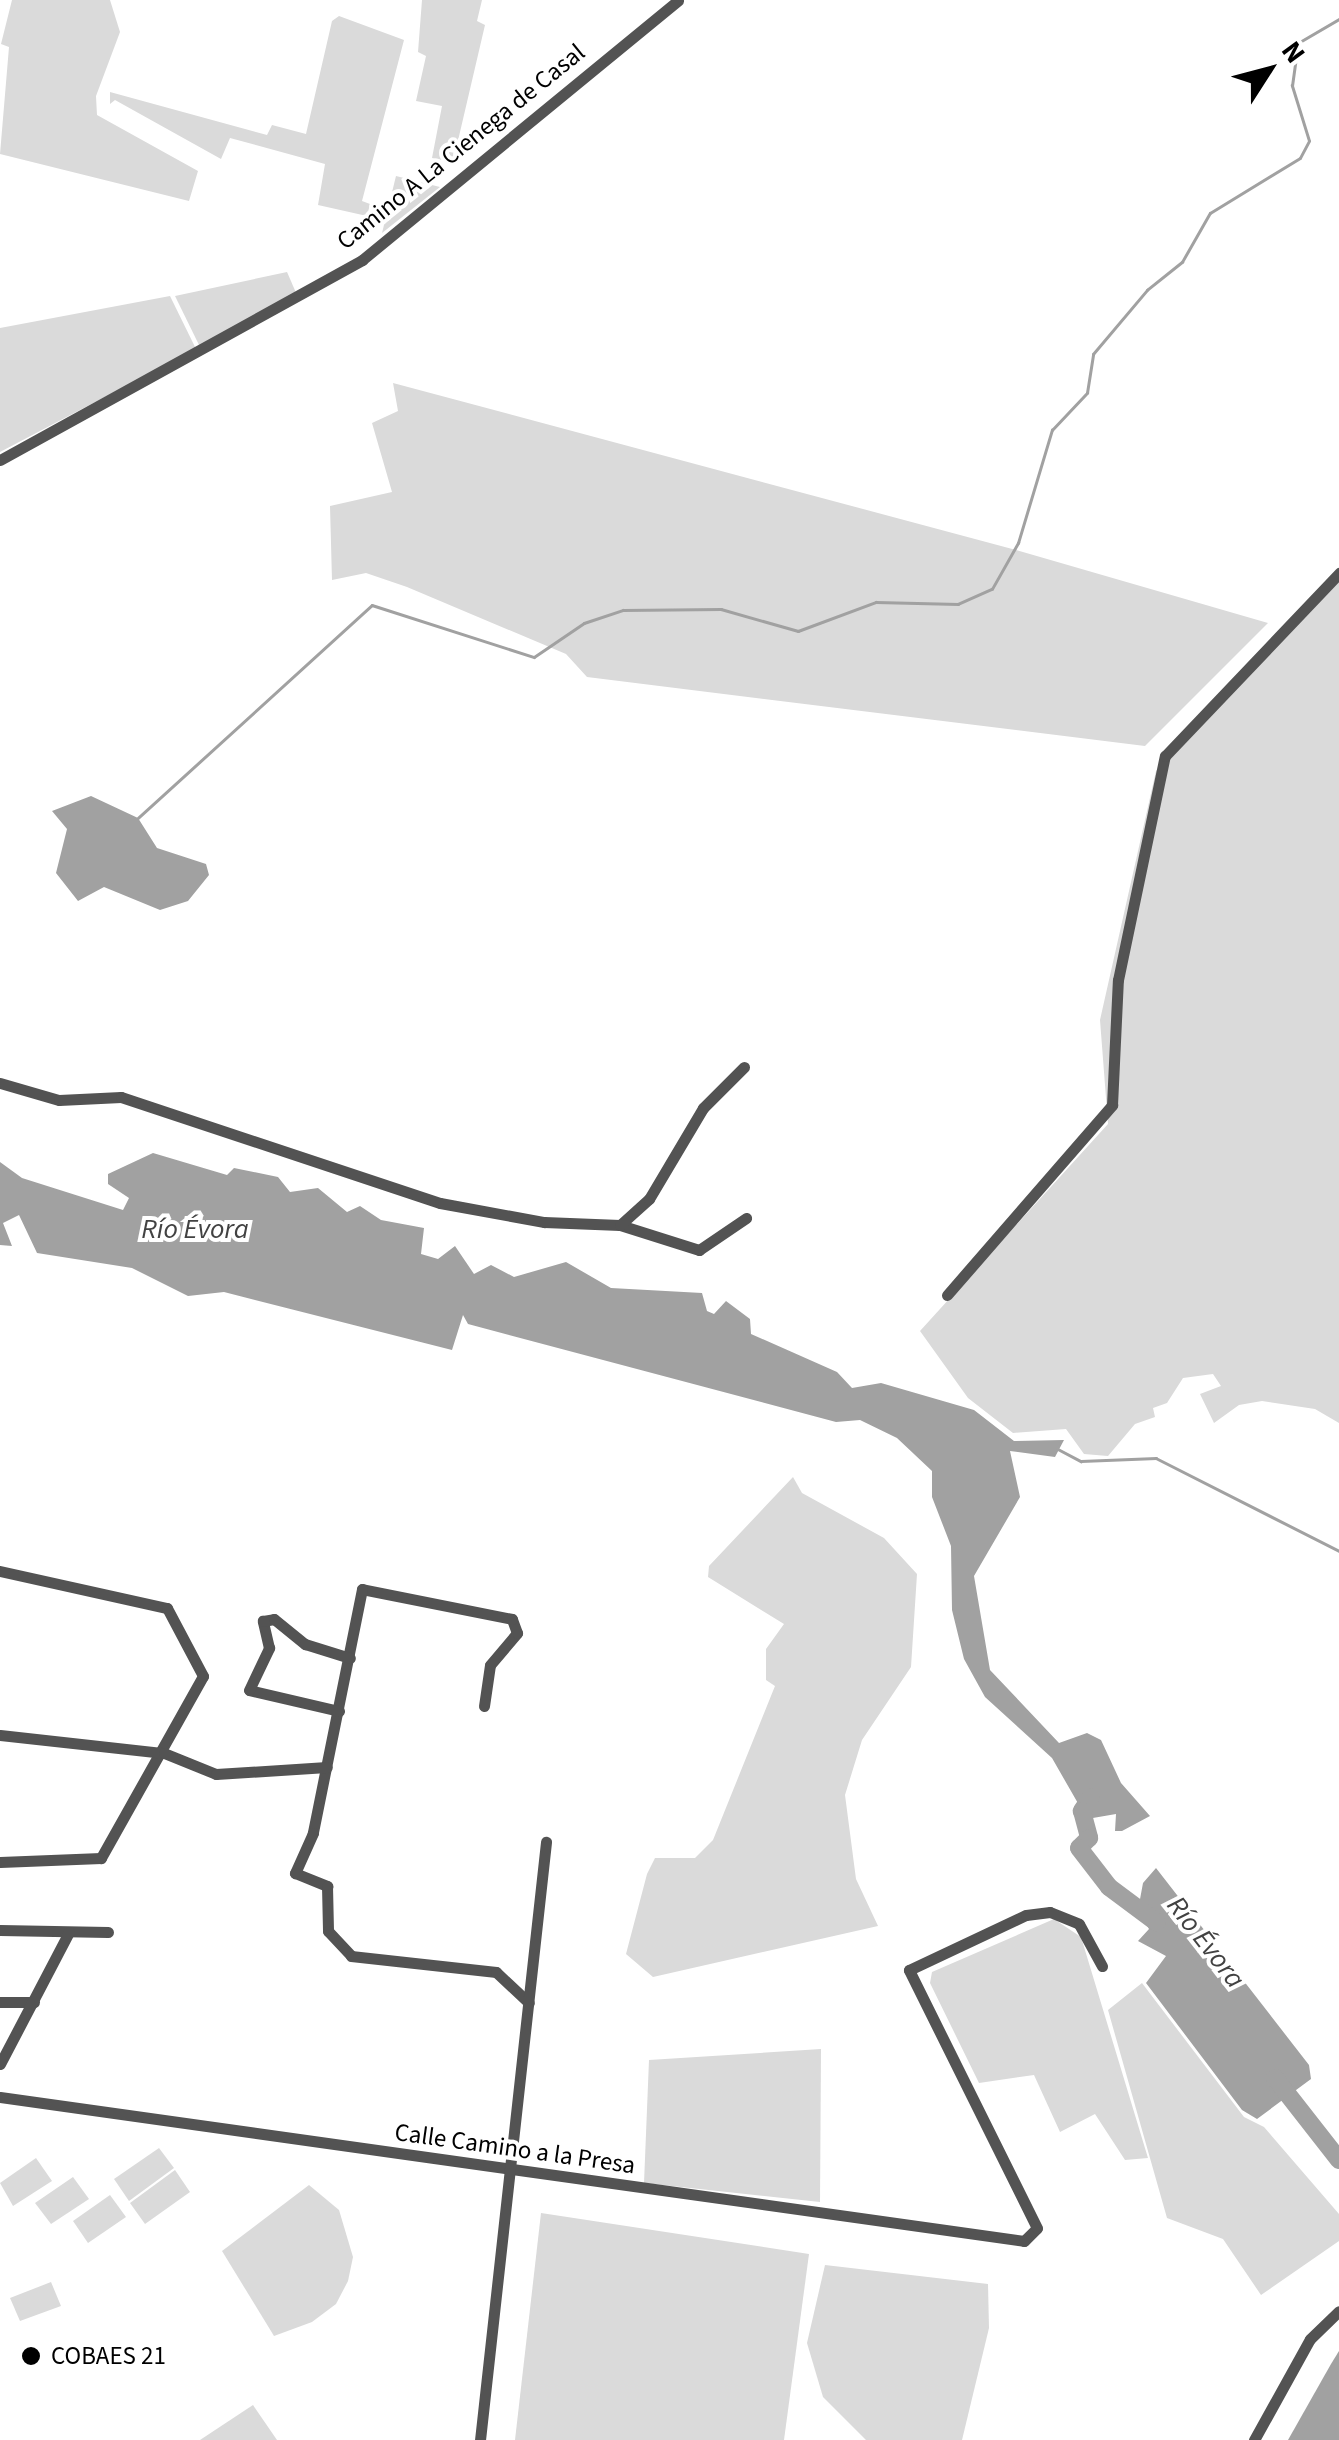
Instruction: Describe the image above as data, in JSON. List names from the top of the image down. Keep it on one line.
{"streets":{"street":["Camino A La Cienega de Casal","Calle Camino a la Presa"]},"water":["Río Évora"],"places":["COBAES 21"],"north":"top right"}
